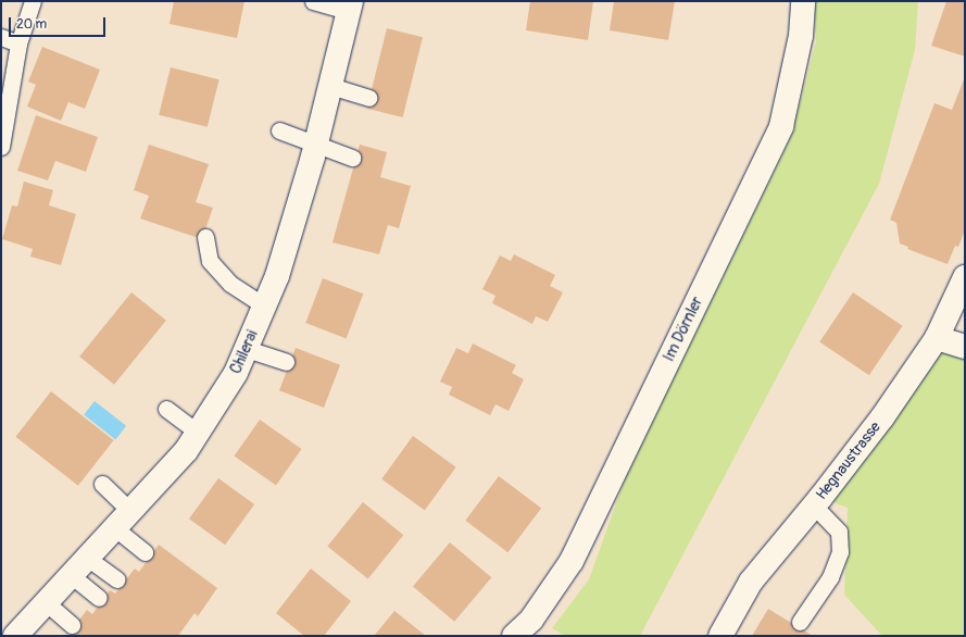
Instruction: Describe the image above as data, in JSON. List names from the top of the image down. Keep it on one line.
{"streets":{"street":["Im Dörnler","Chilerai","Hegnaustrasse"]},"scale_bar":"20 m"}
